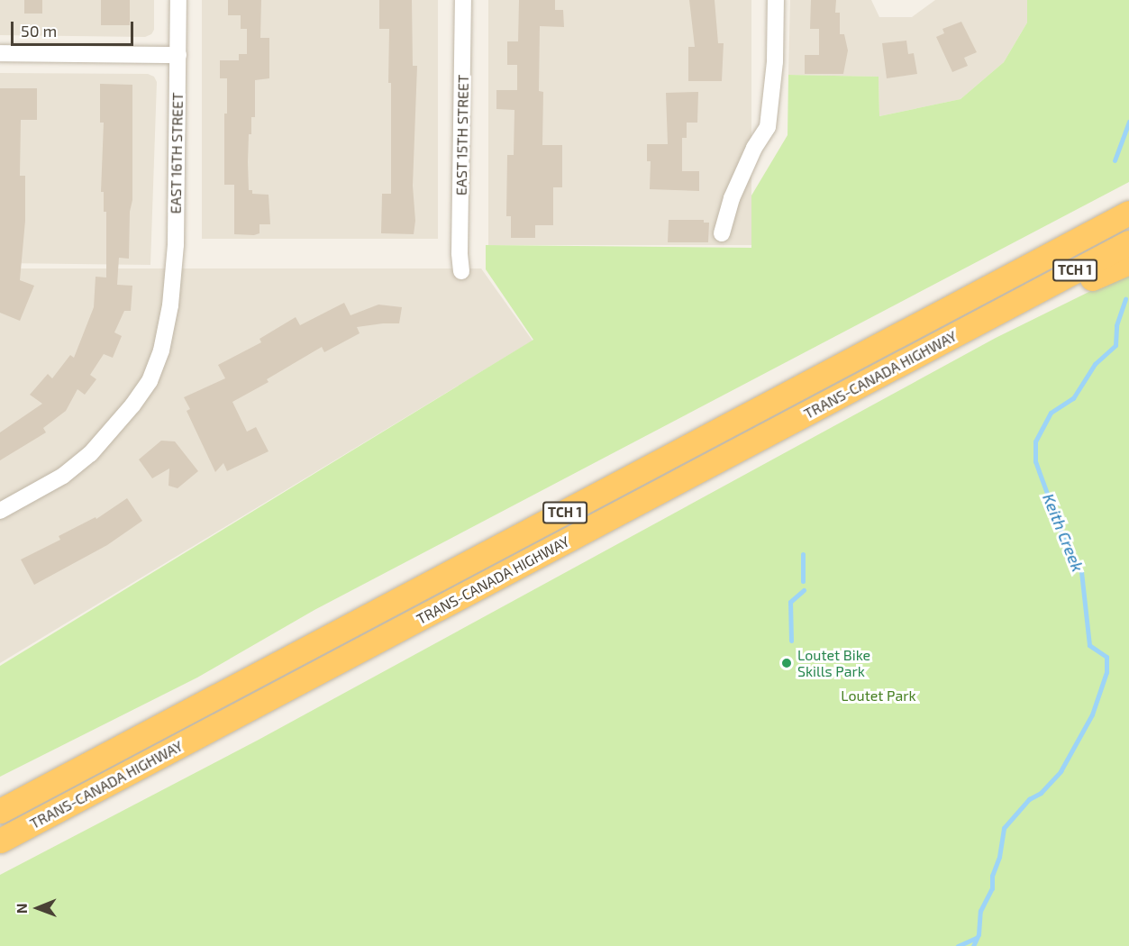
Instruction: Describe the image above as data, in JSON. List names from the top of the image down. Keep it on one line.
{"streets":{"highway":["TCH 1","TRANS-CANADA HIGHWAY"],"street":["EAST 15TH STREET","EAST 16TH STREET"]},"water":["Keith Creek"],"parks":["Loutet Park"],"places":["Loutet Bike Skills Park"],"scale_bar":"50 m","north":"left"}
